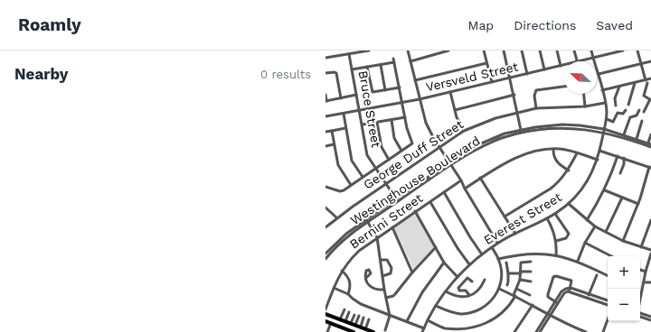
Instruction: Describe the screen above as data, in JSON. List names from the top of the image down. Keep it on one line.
{"streets":{"street":["Versveld Street","Bruce Street","George Duff Street","Westinghouse Boulevard","Everest Street","Bernini Street"]},"crossings":[["Versveld Street","Bruce Street"],["Bruce Street","George Duff Street"],["Bruce Street","Westinghouse Boulevard"],["Westinghouse Boulevard","Everest Street"]],"north":"top left","page":{"header":"Roamly","nav":["Map","Directions","Saved"],"heading":["Nearby","0 results"],"map_buttons":["+","−"]}}
